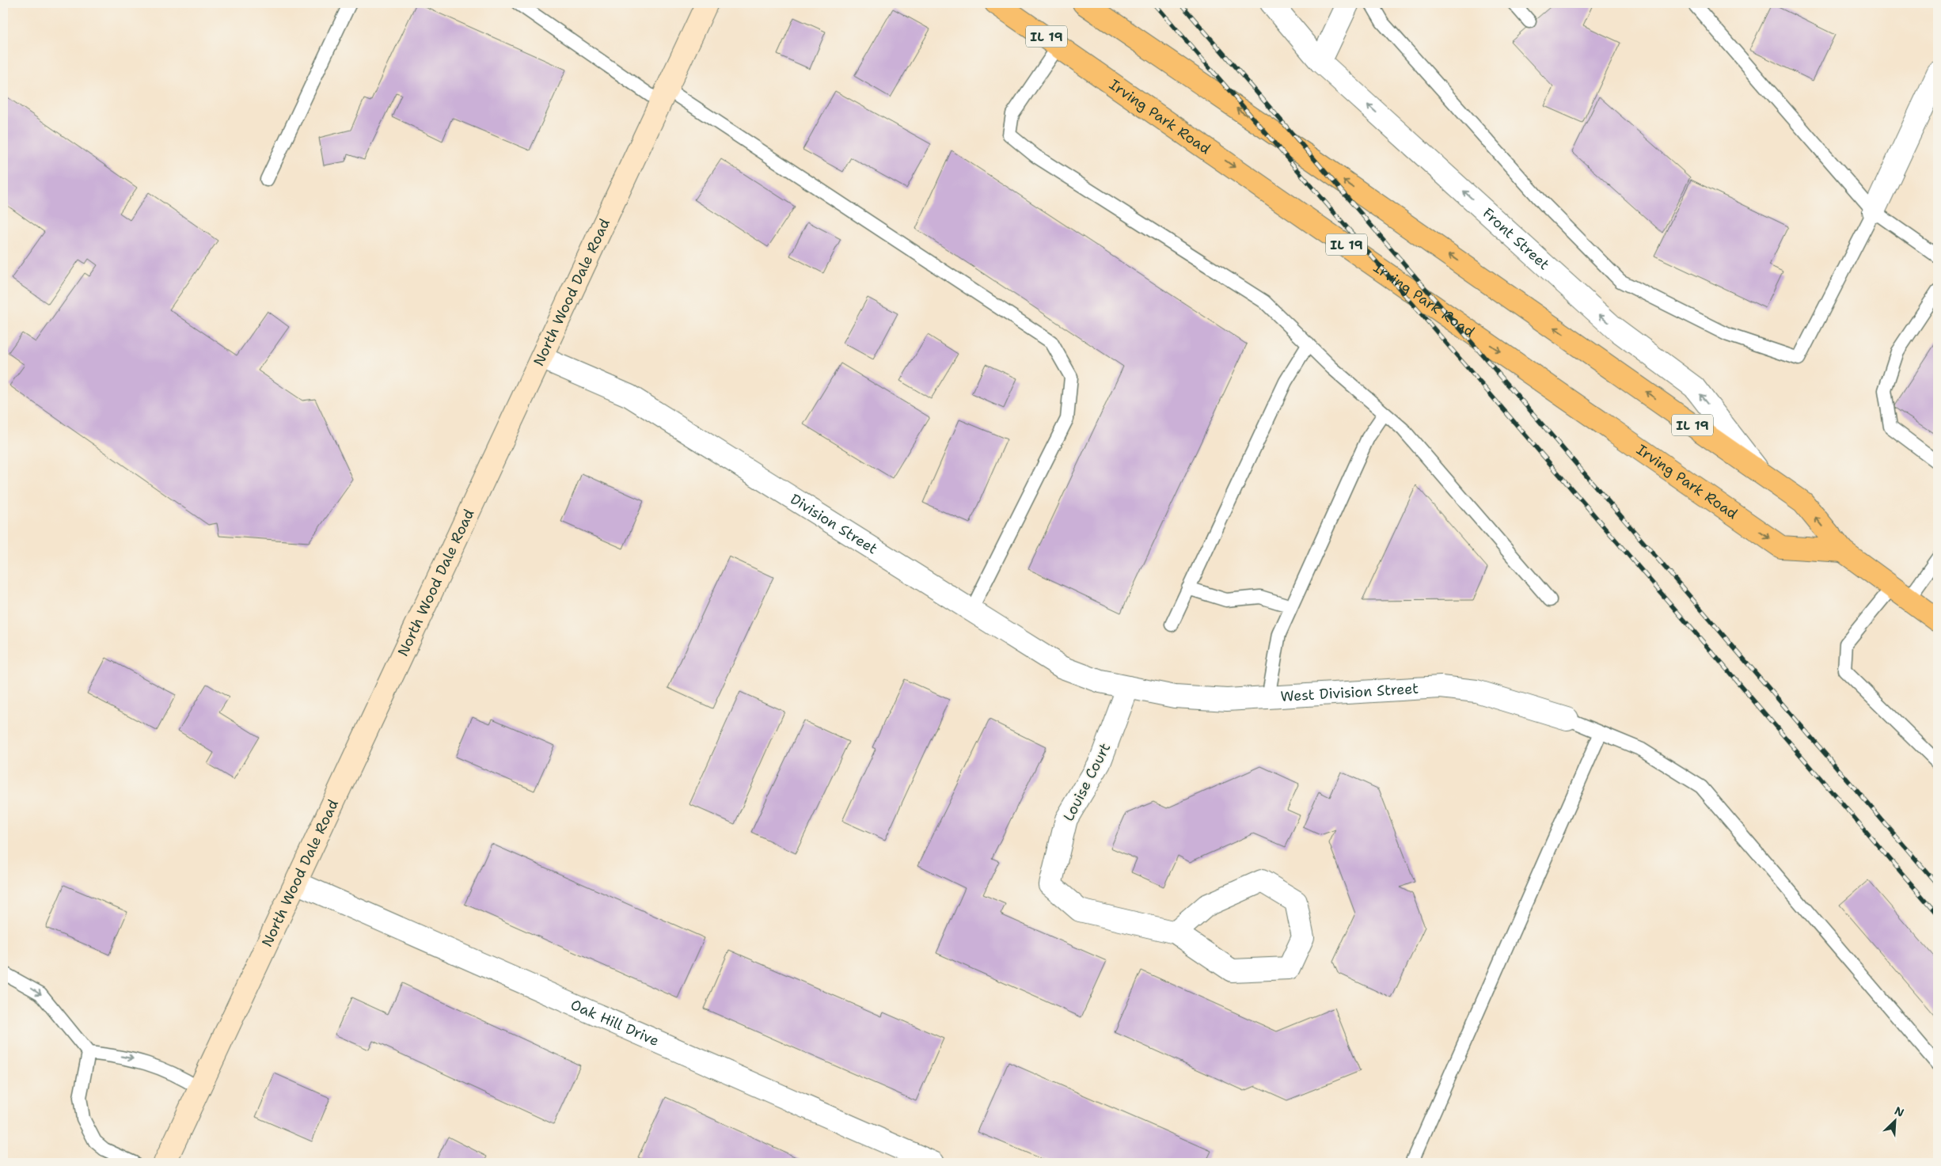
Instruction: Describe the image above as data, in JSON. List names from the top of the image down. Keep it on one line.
{"streets":{"main road":["IL 19","Irving Park Road","North Wood Dale Road"],"street":["Front Street","Division Street","West Division Street","Louise Court","Oak Hill Drive"]},"crossings":[["IL 19","Irving Park Road"],["IL 19","Front Street"],["North Wood Dale Road","Division Street"],["North Wood Dale Road","Oak Hill Drive"],["Division Street","West Division Street"],["Division Street","Louise Court"],["West Division Street","Louise Court"]],"one_way":["Front Street"],"north":"top right"}
